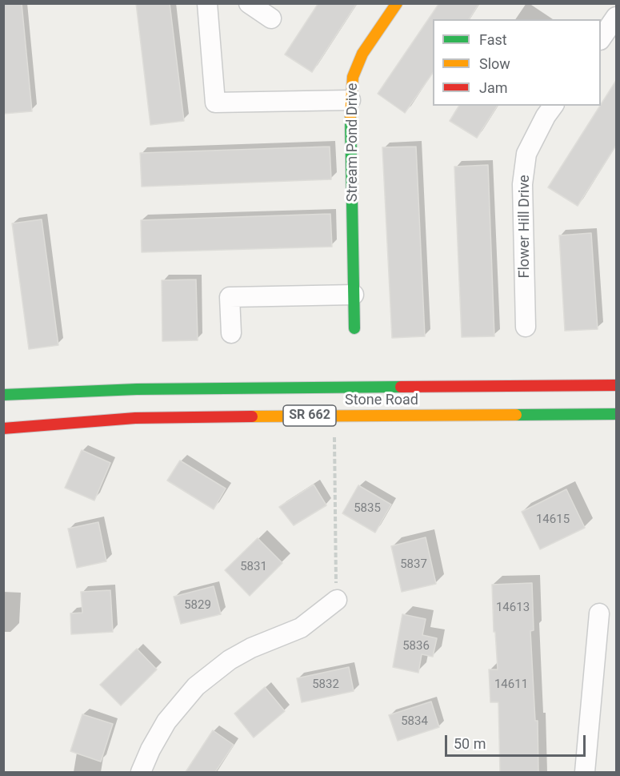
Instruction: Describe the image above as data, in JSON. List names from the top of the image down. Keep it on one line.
{"streets":{"main road":["Stream Pond Drive","Stone Road","SR 662"],"street":["Flower Hill Drive"]},"house_numbers":["5835","14615","5837","5831","5829","14613","5836","5832","14611","5834"],"legend":["Fast","Slow","Jam"],"scale_bar":"50 m"}
